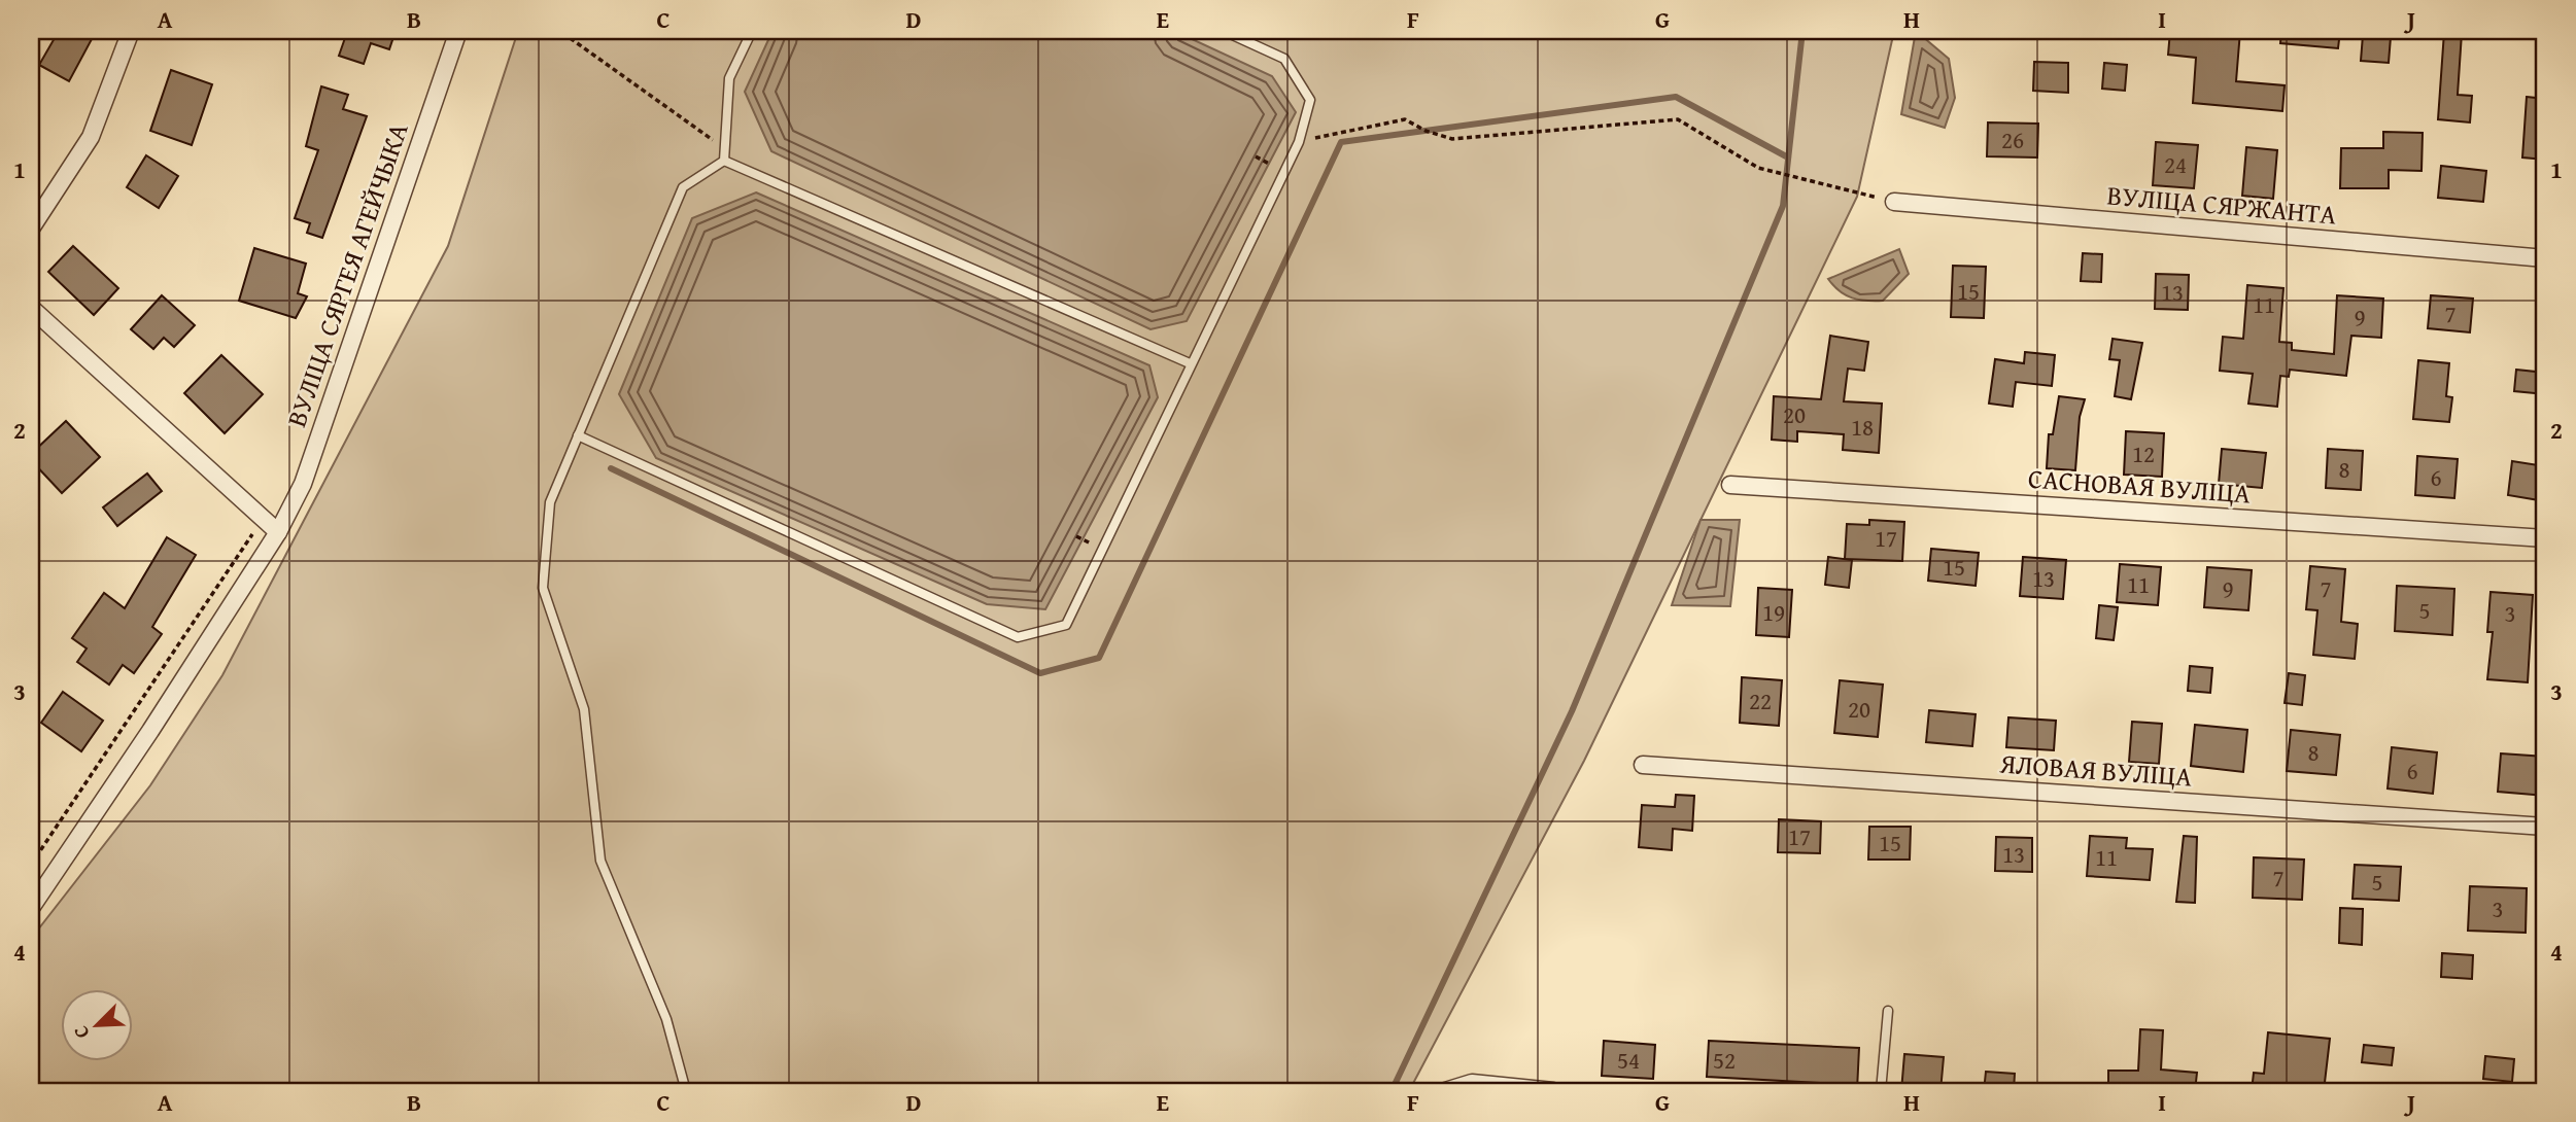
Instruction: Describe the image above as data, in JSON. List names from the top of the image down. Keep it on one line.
{"streets":{"street":["ВУЛІЦА СЯРЖАНТА","ВУЛІЦА СЯРГЕЯ АГЕЙЧЫКА","САСНОВАЯ ВУЛІЦА","ЯЛОВАЯ ВУЛІЦА"]},"house_numbers":["26","24","15","13","11","7","9","20","18","12","8","6","17","15","13","11","9","7","5","19","3","22","20","8","6","17","15","13","11","7","5","3","54","52"],"north":"bottom left","grid":{"columns":["A","B","C","D","E","F","G","H","I","J"],"rows":["1","2","3","4"]}}
